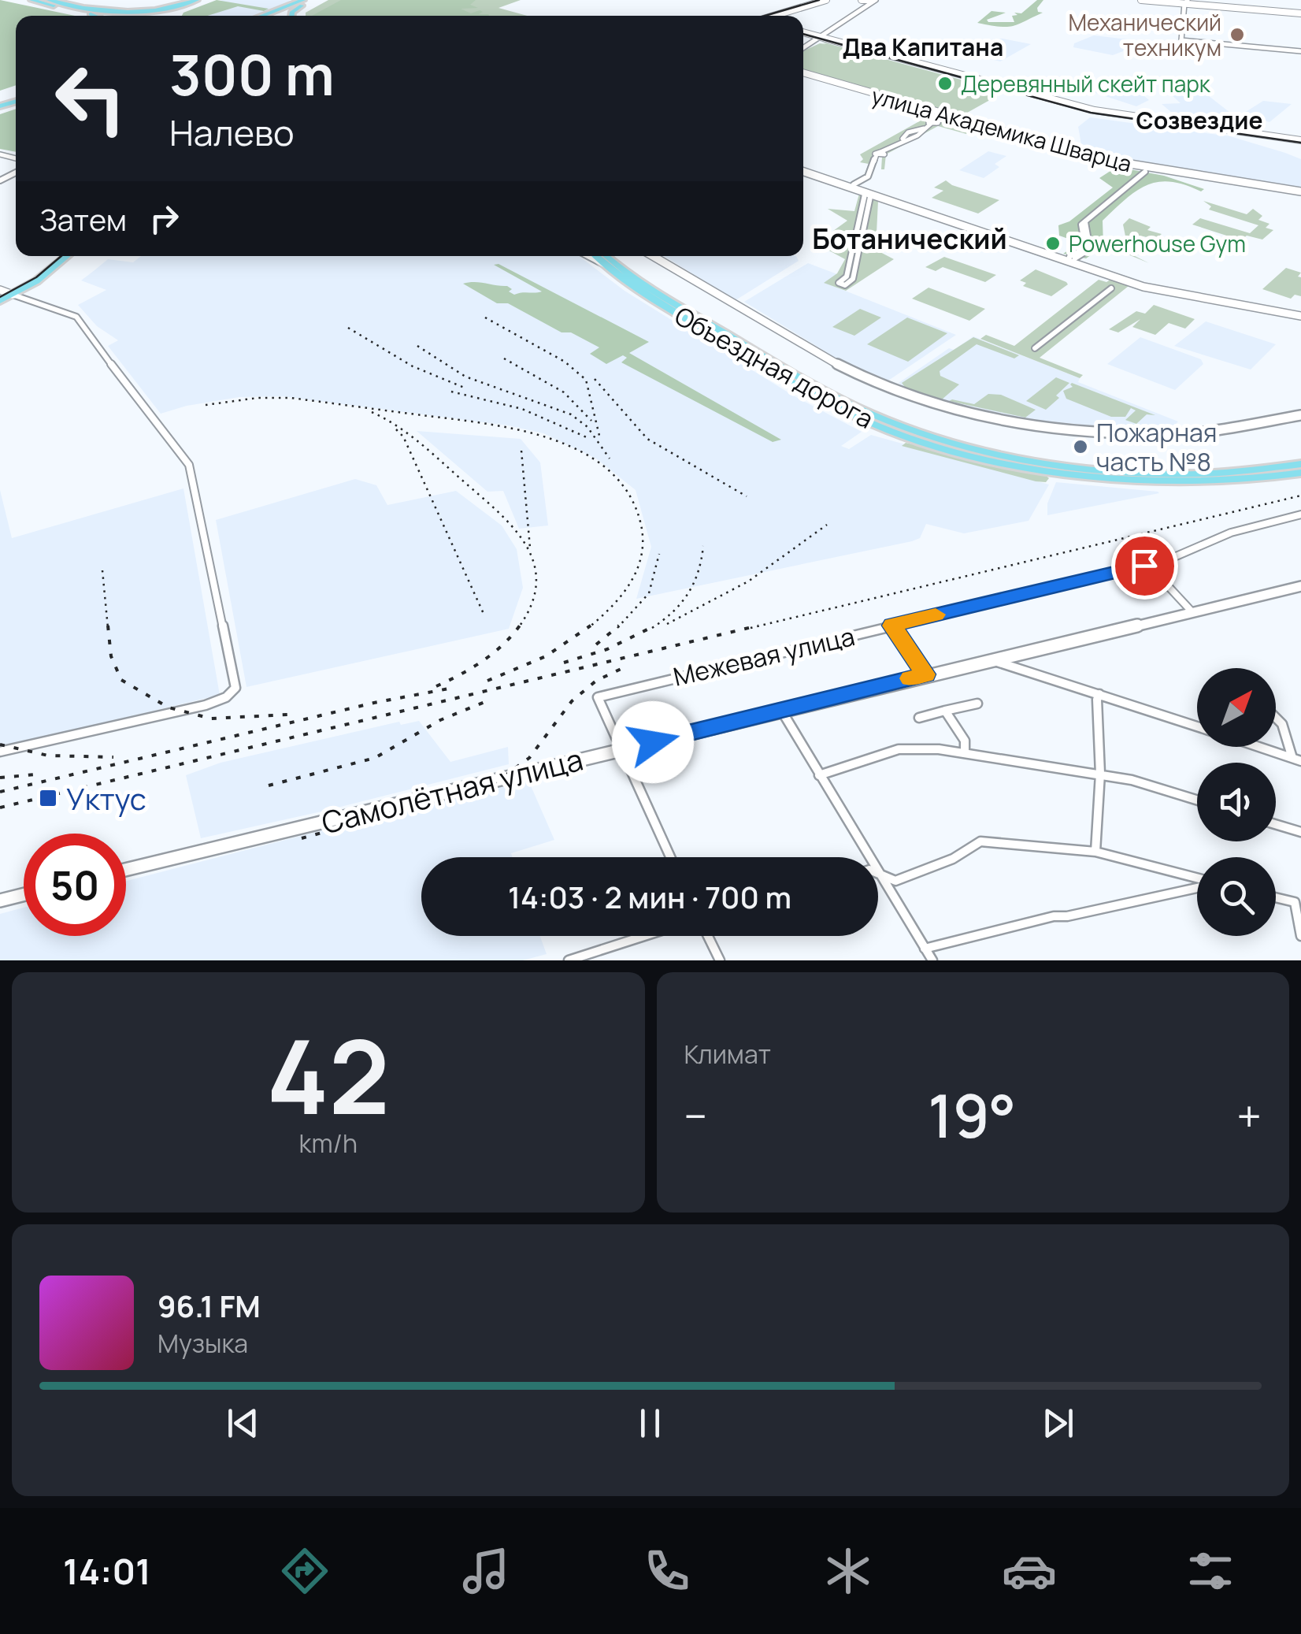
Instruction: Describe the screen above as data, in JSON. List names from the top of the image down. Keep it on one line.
{"streets":{"main road":["Объездная дорога"],"street":["улица Академика Шварца","Межевая улица","Самолётная улица"]},"crossings":[["Межевая улица","Самолётная улица"]],"districts":["Два Капитана","Созвездие","Ботанический"],"places":{"other":["Механический техникум","Деревянный скейт парк","Powerhouse Gym","Пожарная часть №8"],"transit":["Уктус"]},"north":"top right","page":{"turn":["300 m","Налево"],"then":"Затем","limit":"50","trip":"14:03 · 2 мин · 700 m","tile":[["42","km/h"],"Климат"],"heat":["−","19°","+"],"song":["96.1 FM","Музыка"],"tabs":"14:01"}}
